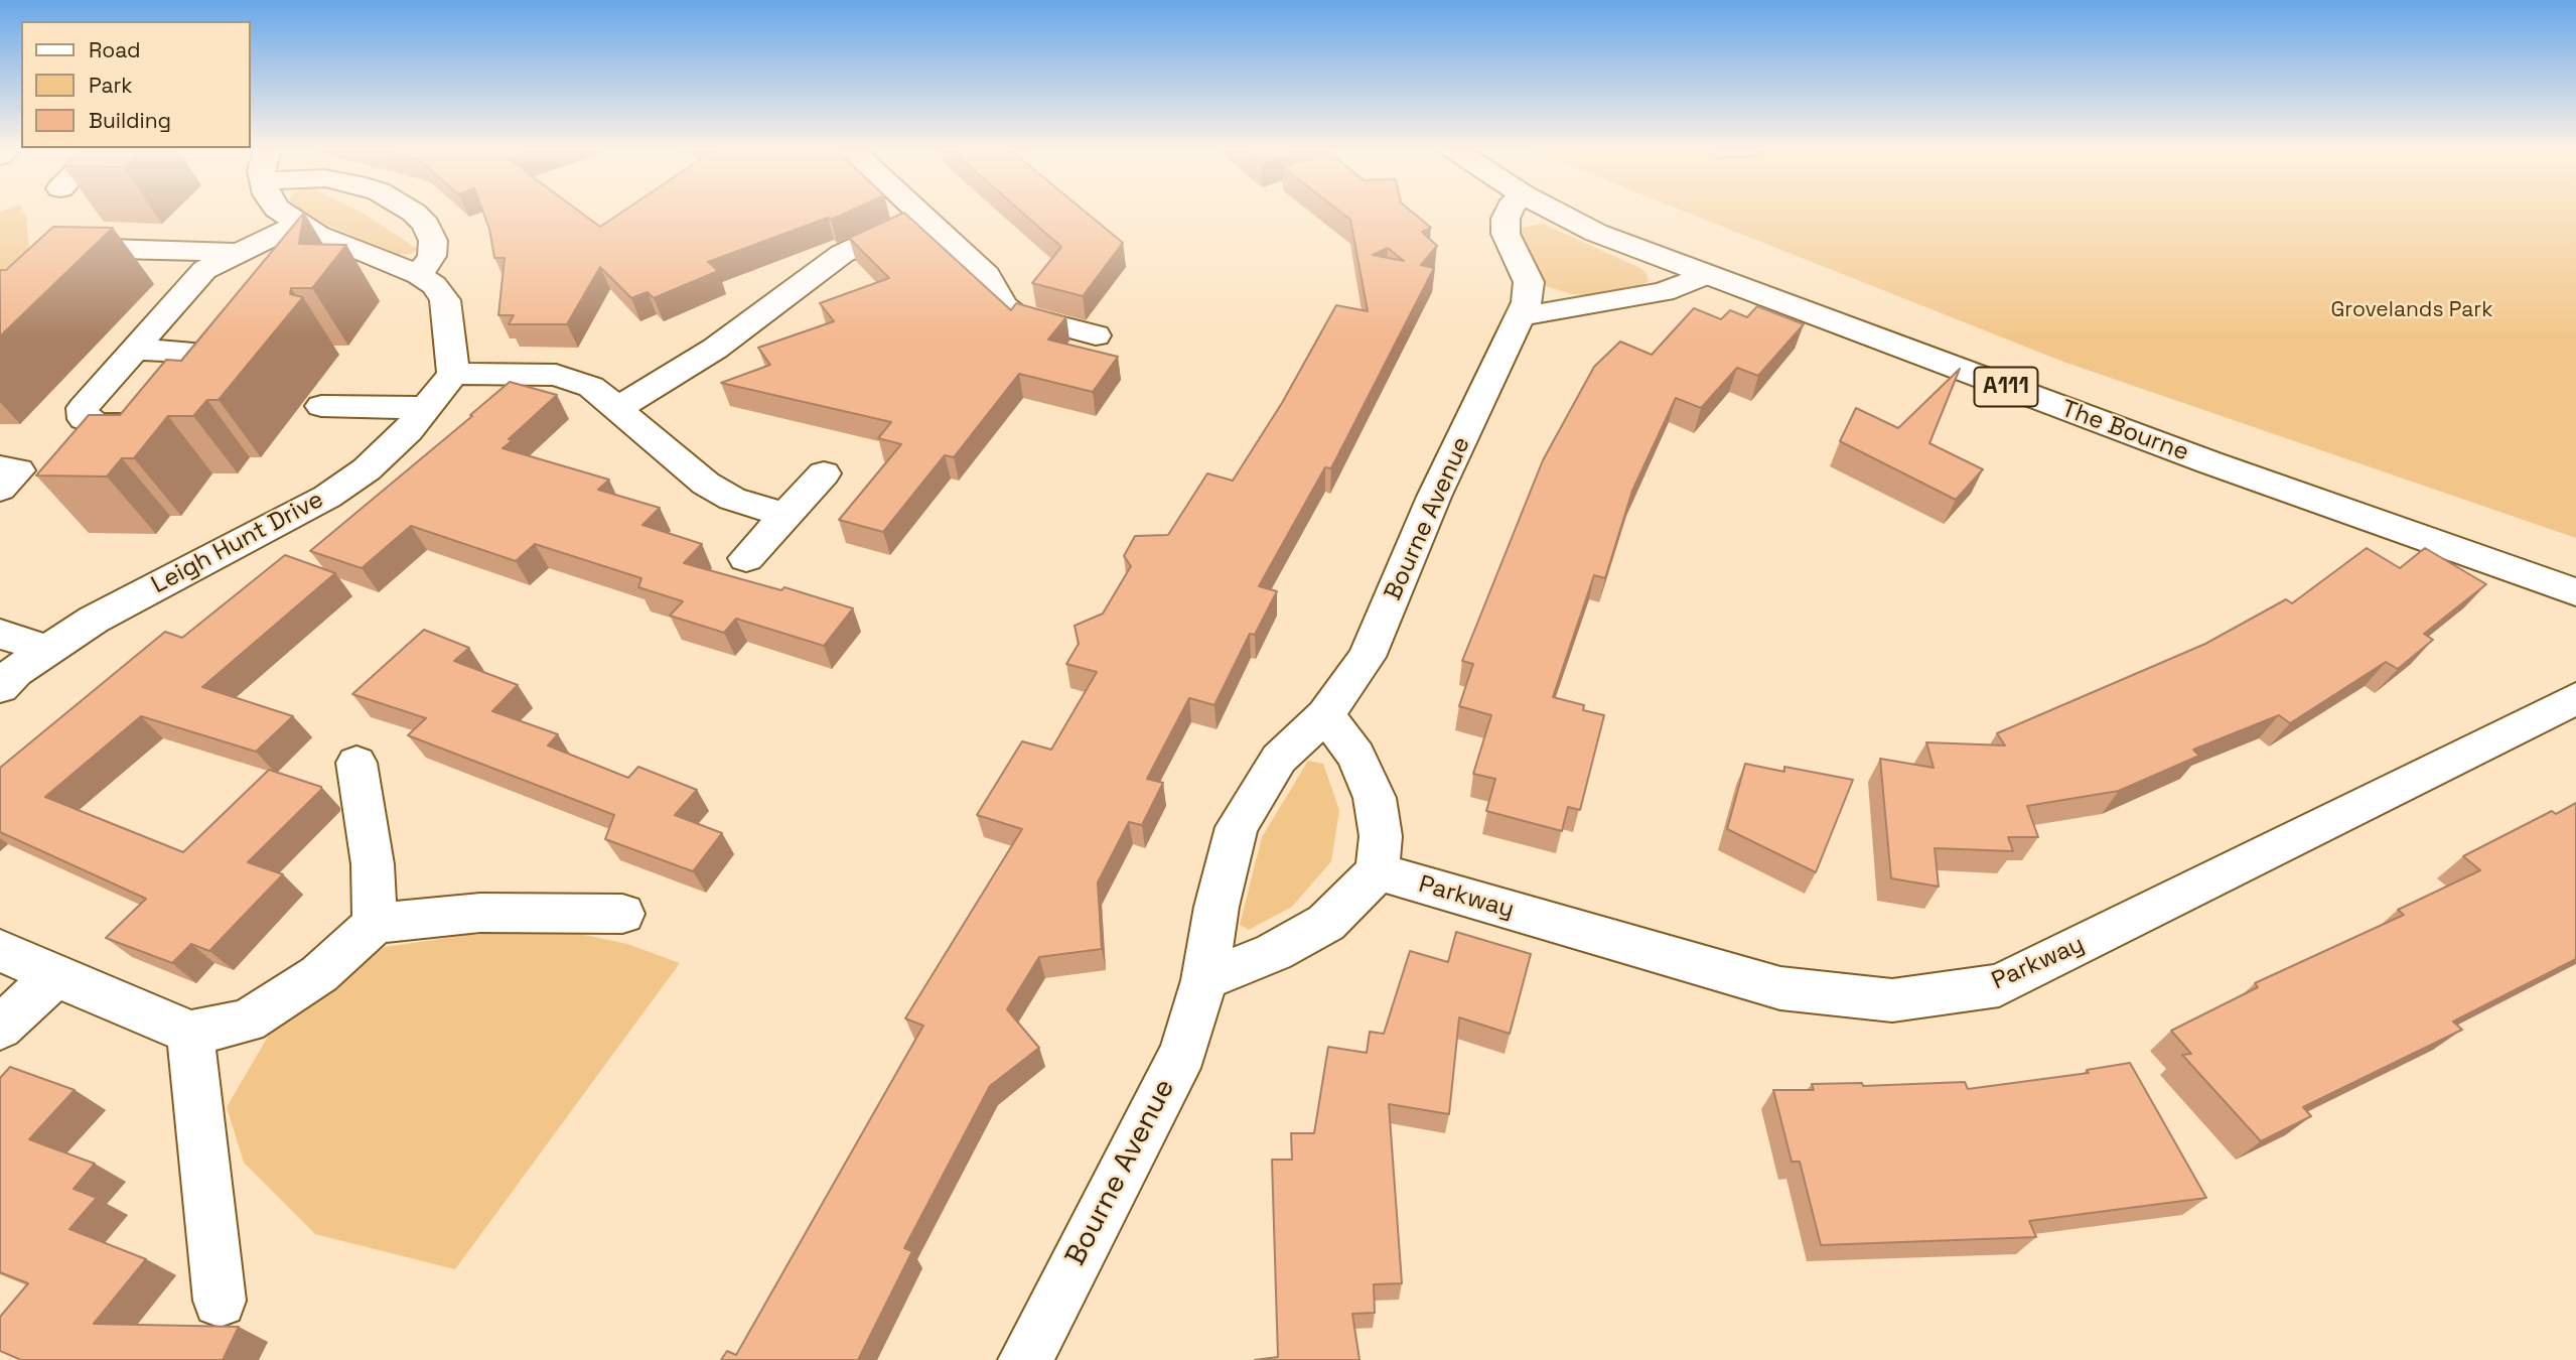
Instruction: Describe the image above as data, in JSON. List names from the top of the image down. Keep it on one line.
{"streets":{"street":["A111","The Bourne","Bourne Avenue","Leigh Hunt Drive","Parkway"]},"parks":["Grovelands Park"],"legend":["Road","Park","Building"]}
